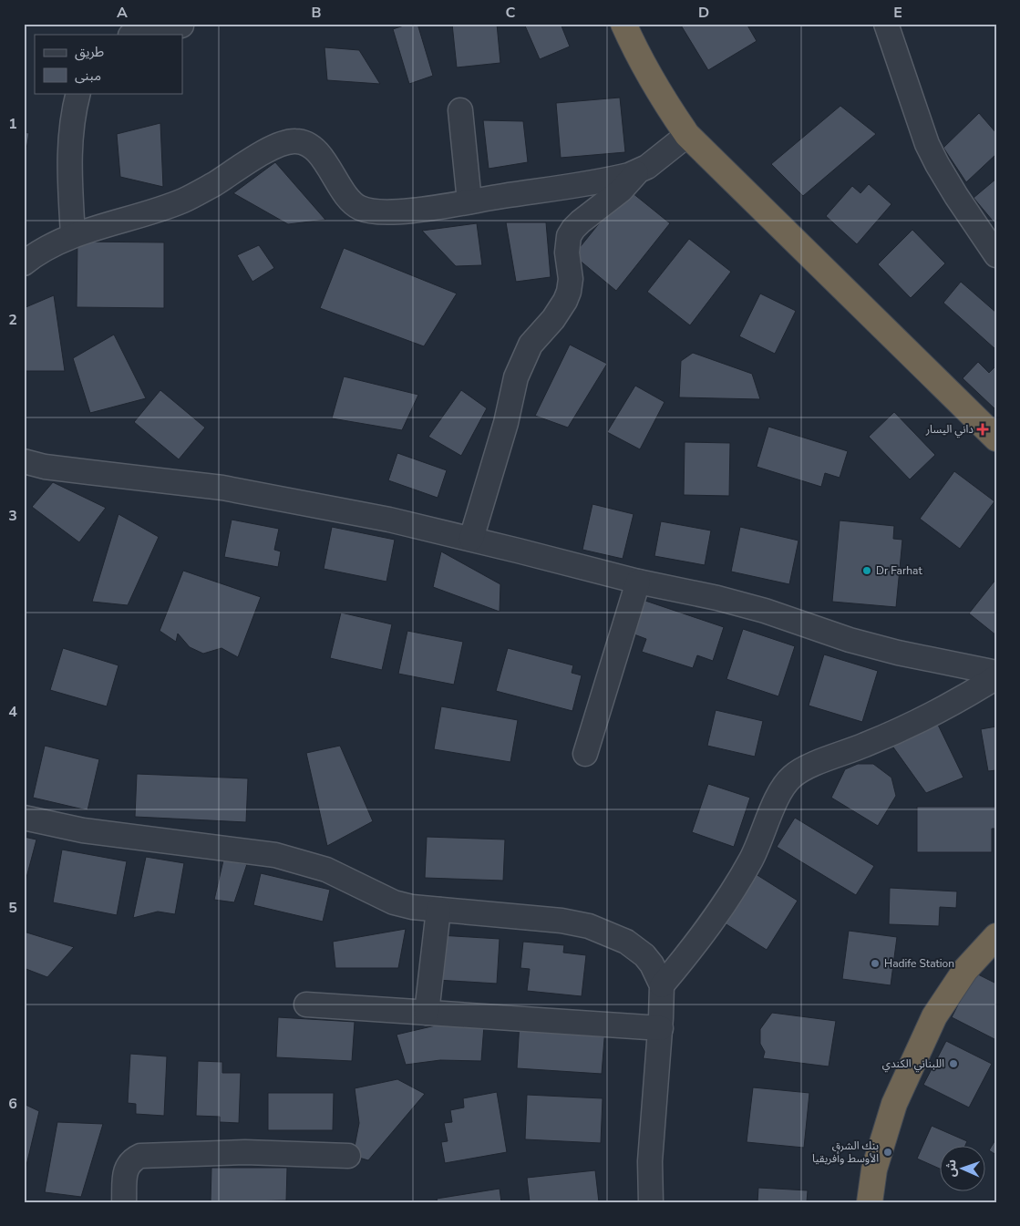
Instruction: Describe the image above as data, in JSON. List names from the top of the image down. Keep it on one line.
{"places":{"health":["داني اليسار"],"other":["Dr Farhat","Hadife Station","اللبناني الكندي","بنك الشرق الأوسط وأفريقيا"]},"legend":["طريق","مبنى"],"north":"left","grid":{"columns":["A","B","C","D","E"],"rows":["1","2","3","4","5","6"]}}
